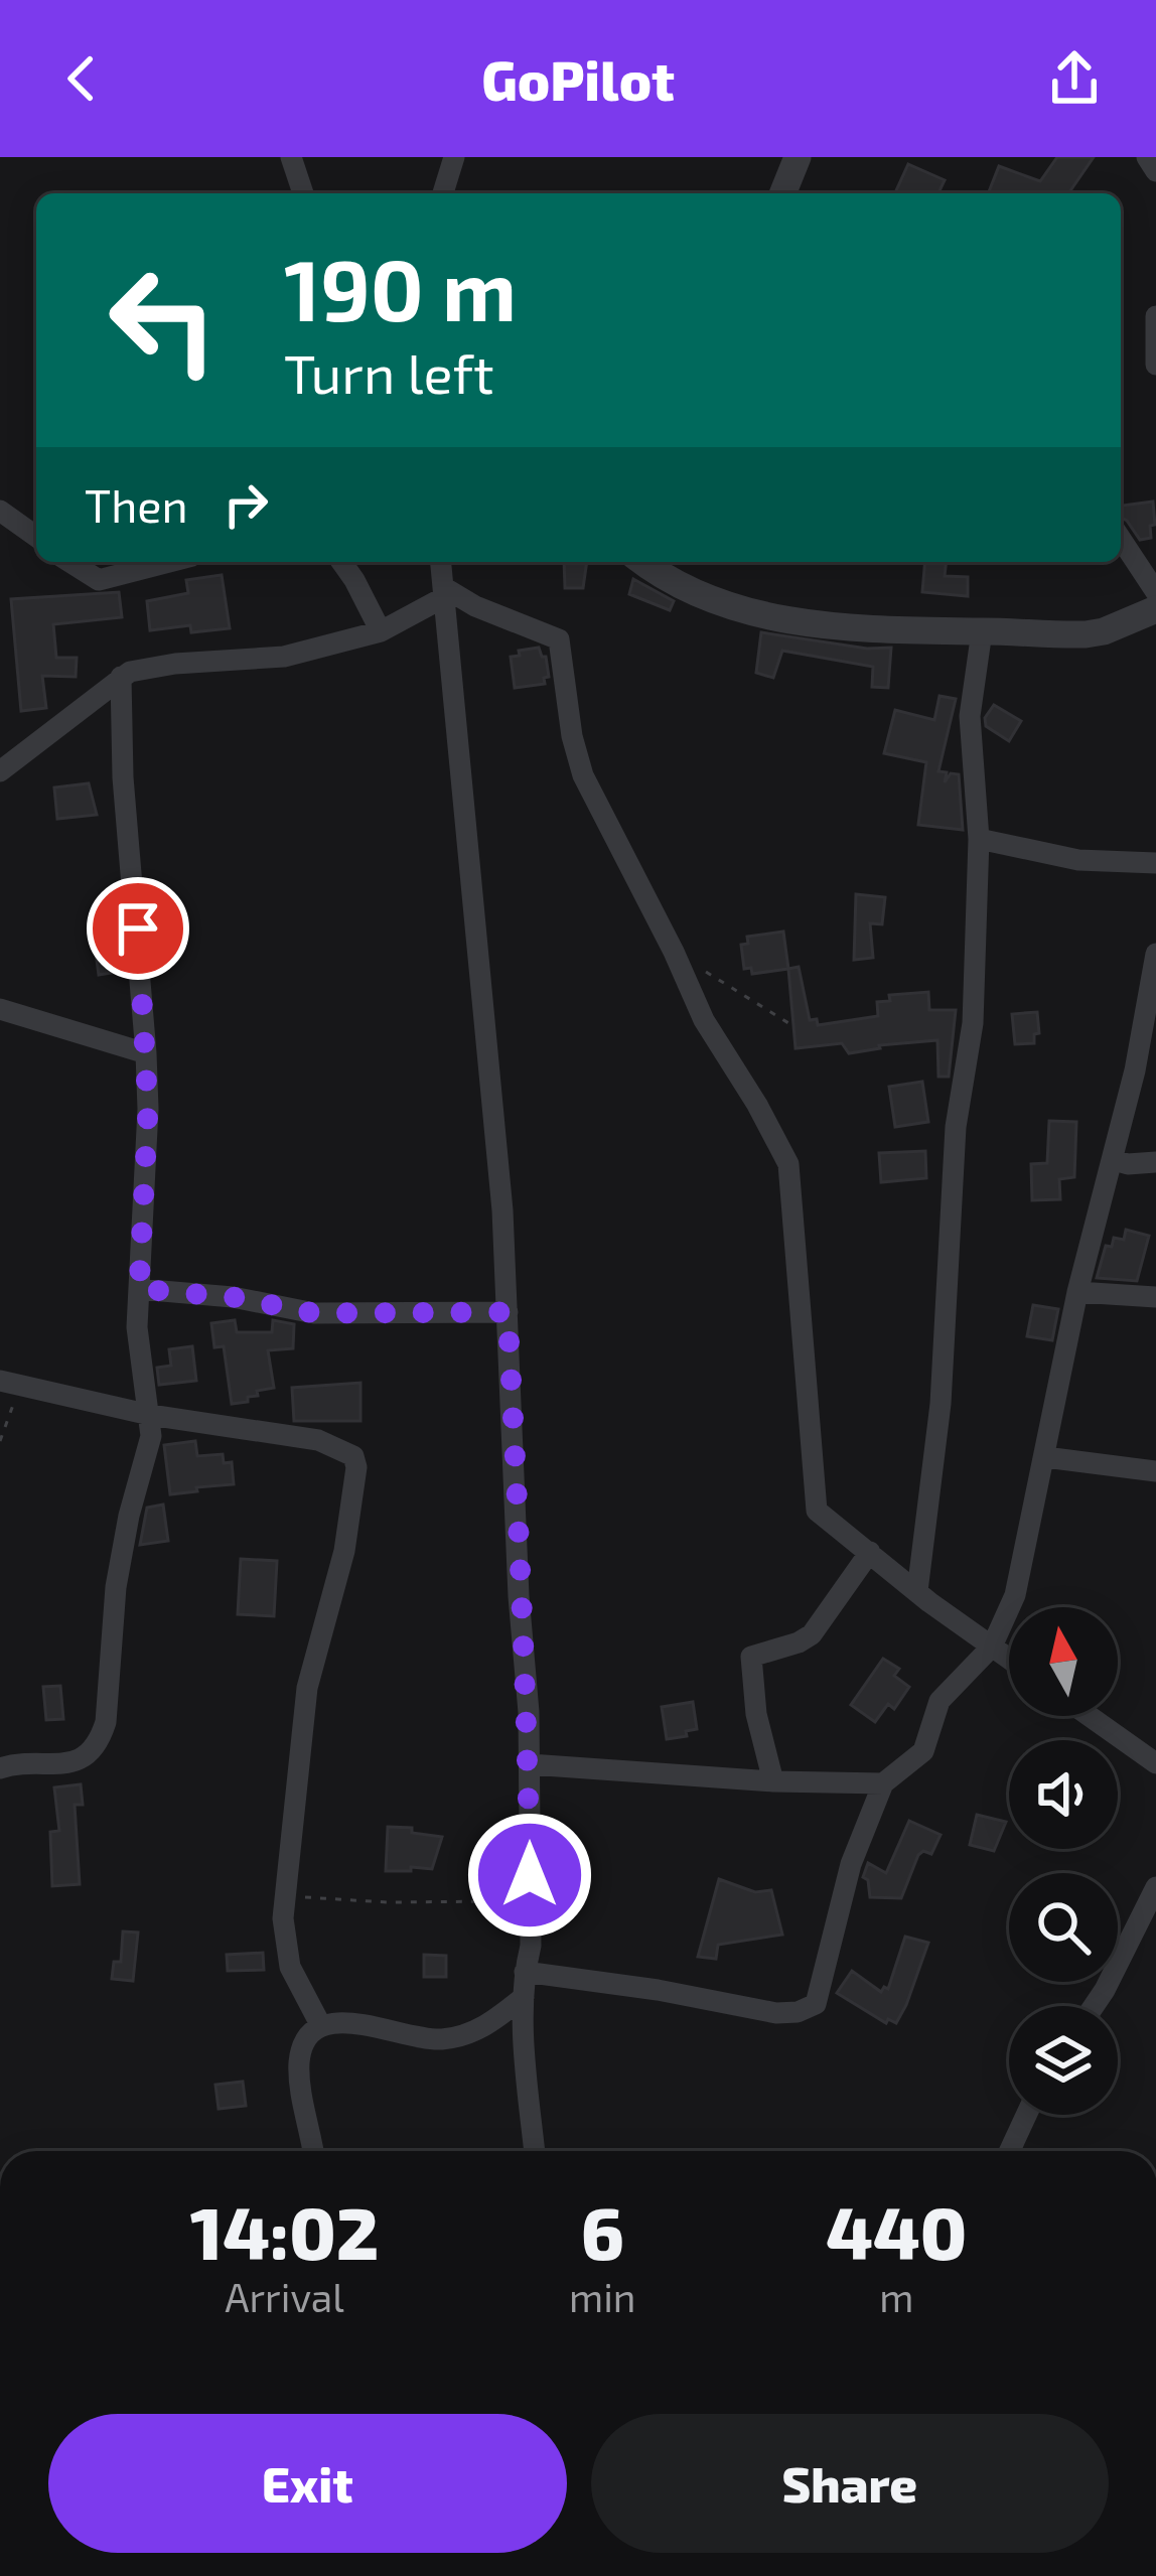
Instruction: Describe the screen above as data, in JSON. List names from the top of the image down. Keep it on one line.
{"north":"top","page":{"header":"GoPilot","turn":["190 m","Turn left"],"then":"Then","eta":["14:02","Arrival","6","min","440","m"],"buttons":["Exit","Share"]}}
